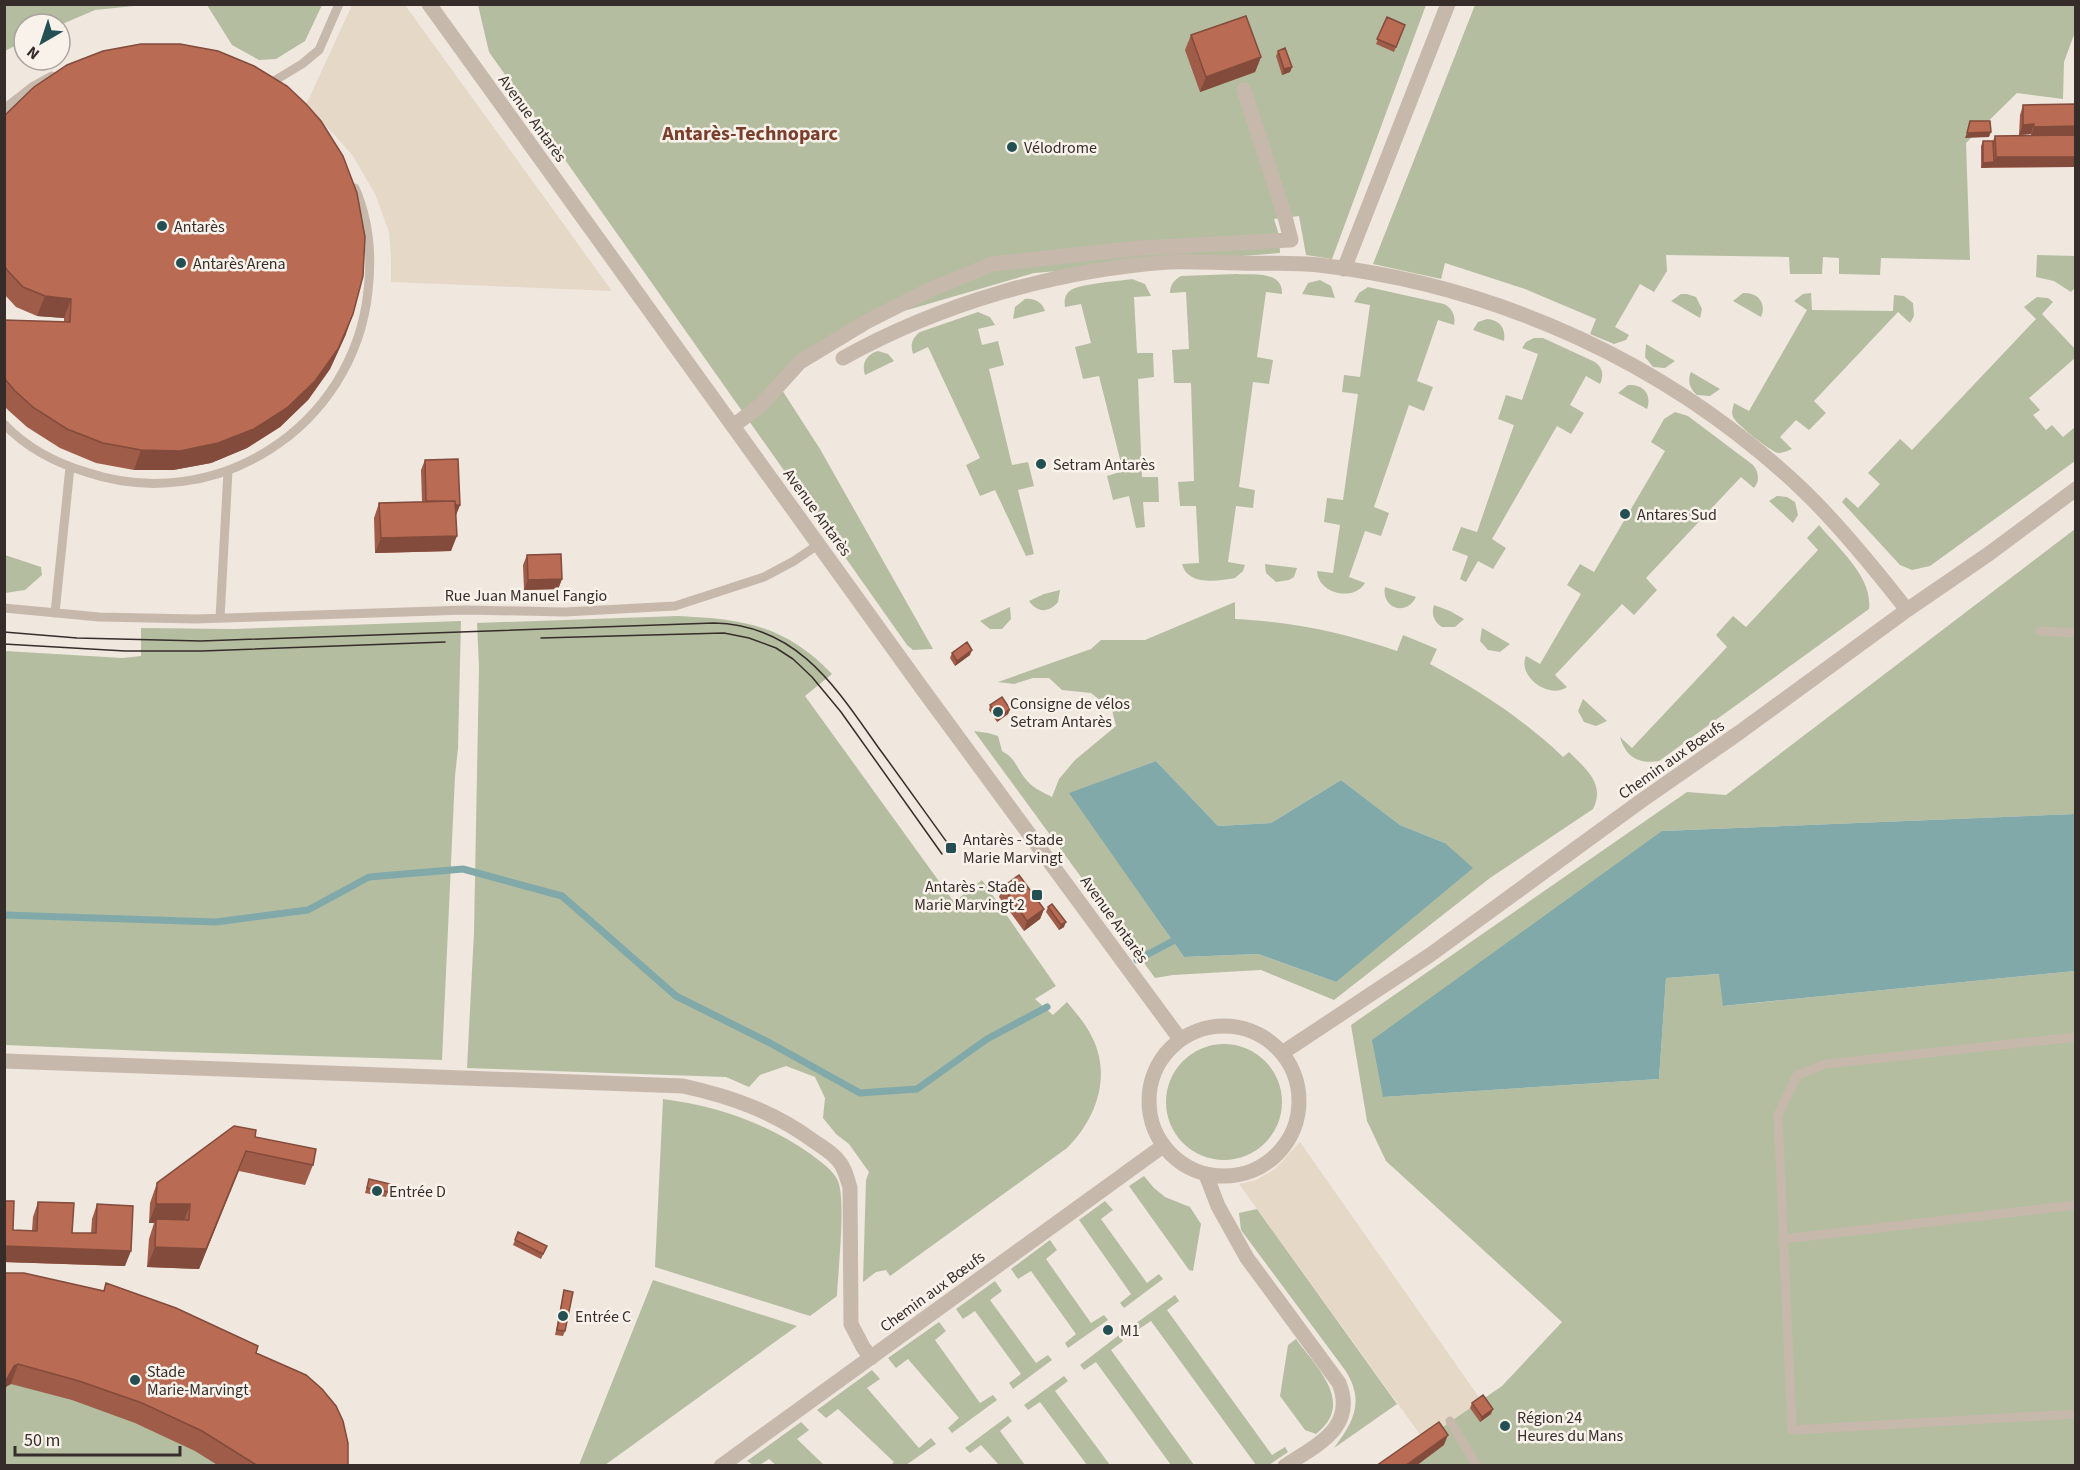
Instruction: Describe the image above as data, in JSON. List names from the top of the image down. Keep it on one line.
{"streets":{"street":["Avenue Antarès","Chemin aux Bœufs"],"lane":["Rue Juan Manuel Fangio"]},"crossings":[["Avenue Antarès","Rue Juan Manuel Fangio"],["Avenue Antarès","Chemin aux Bœufs"]],"districts":["Antarès-Technoparc"],"places":{"other":["Vélodrome","Antarès","Antarès Arena","Setram Antarès","Antares Sud","Consigne de vélos Setram Antarès","Entrée D","Entrée C","M1","Stade Marie-Marvingt","Région 24 Heures du Mans"],"transit":["Antarès - Stade Marie Marvingt","Antarès - Stade Marie Marvingt 2"]},"scale_bar":"50 m","north":"bottom left"}
